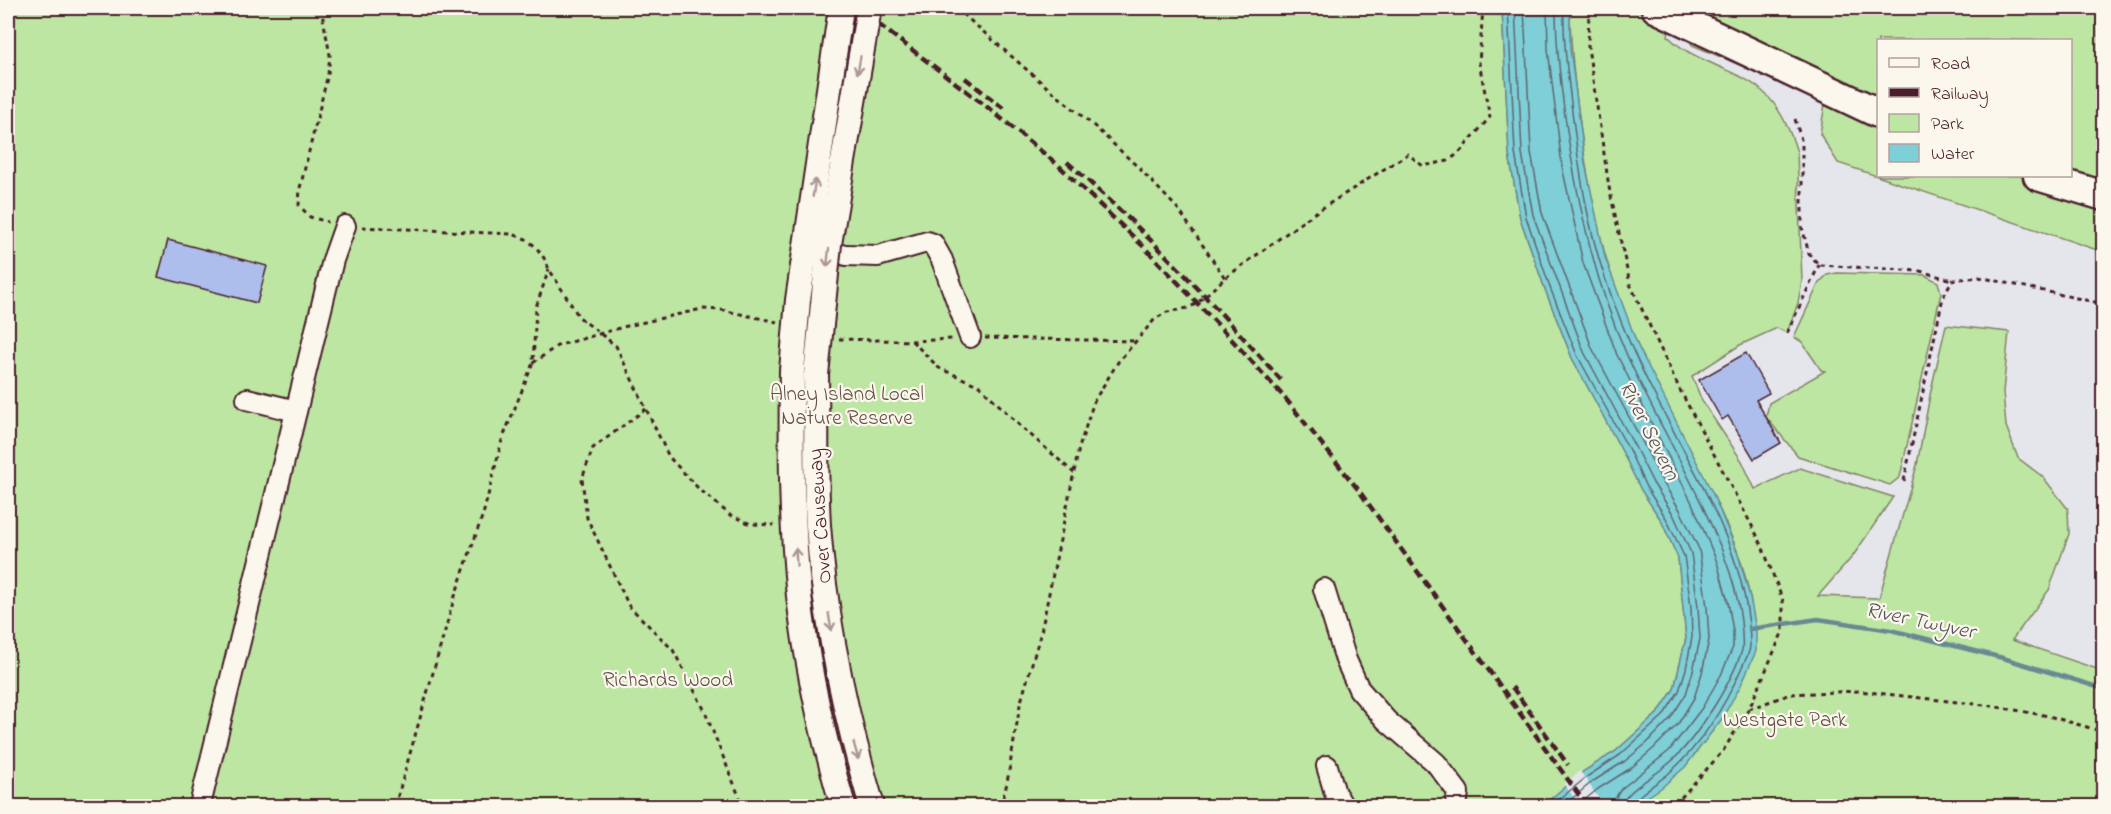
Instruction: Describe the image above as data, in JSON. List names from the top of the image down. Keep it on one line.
{"streets":{"main road":["Over Causeway"]},"water":["River Severn","River Twyver"],"parks":["Alney Island Local Nature Reserve","Richards Wood","Westgate Park"],"legend":["Road","Railway","Park","Water"]}
